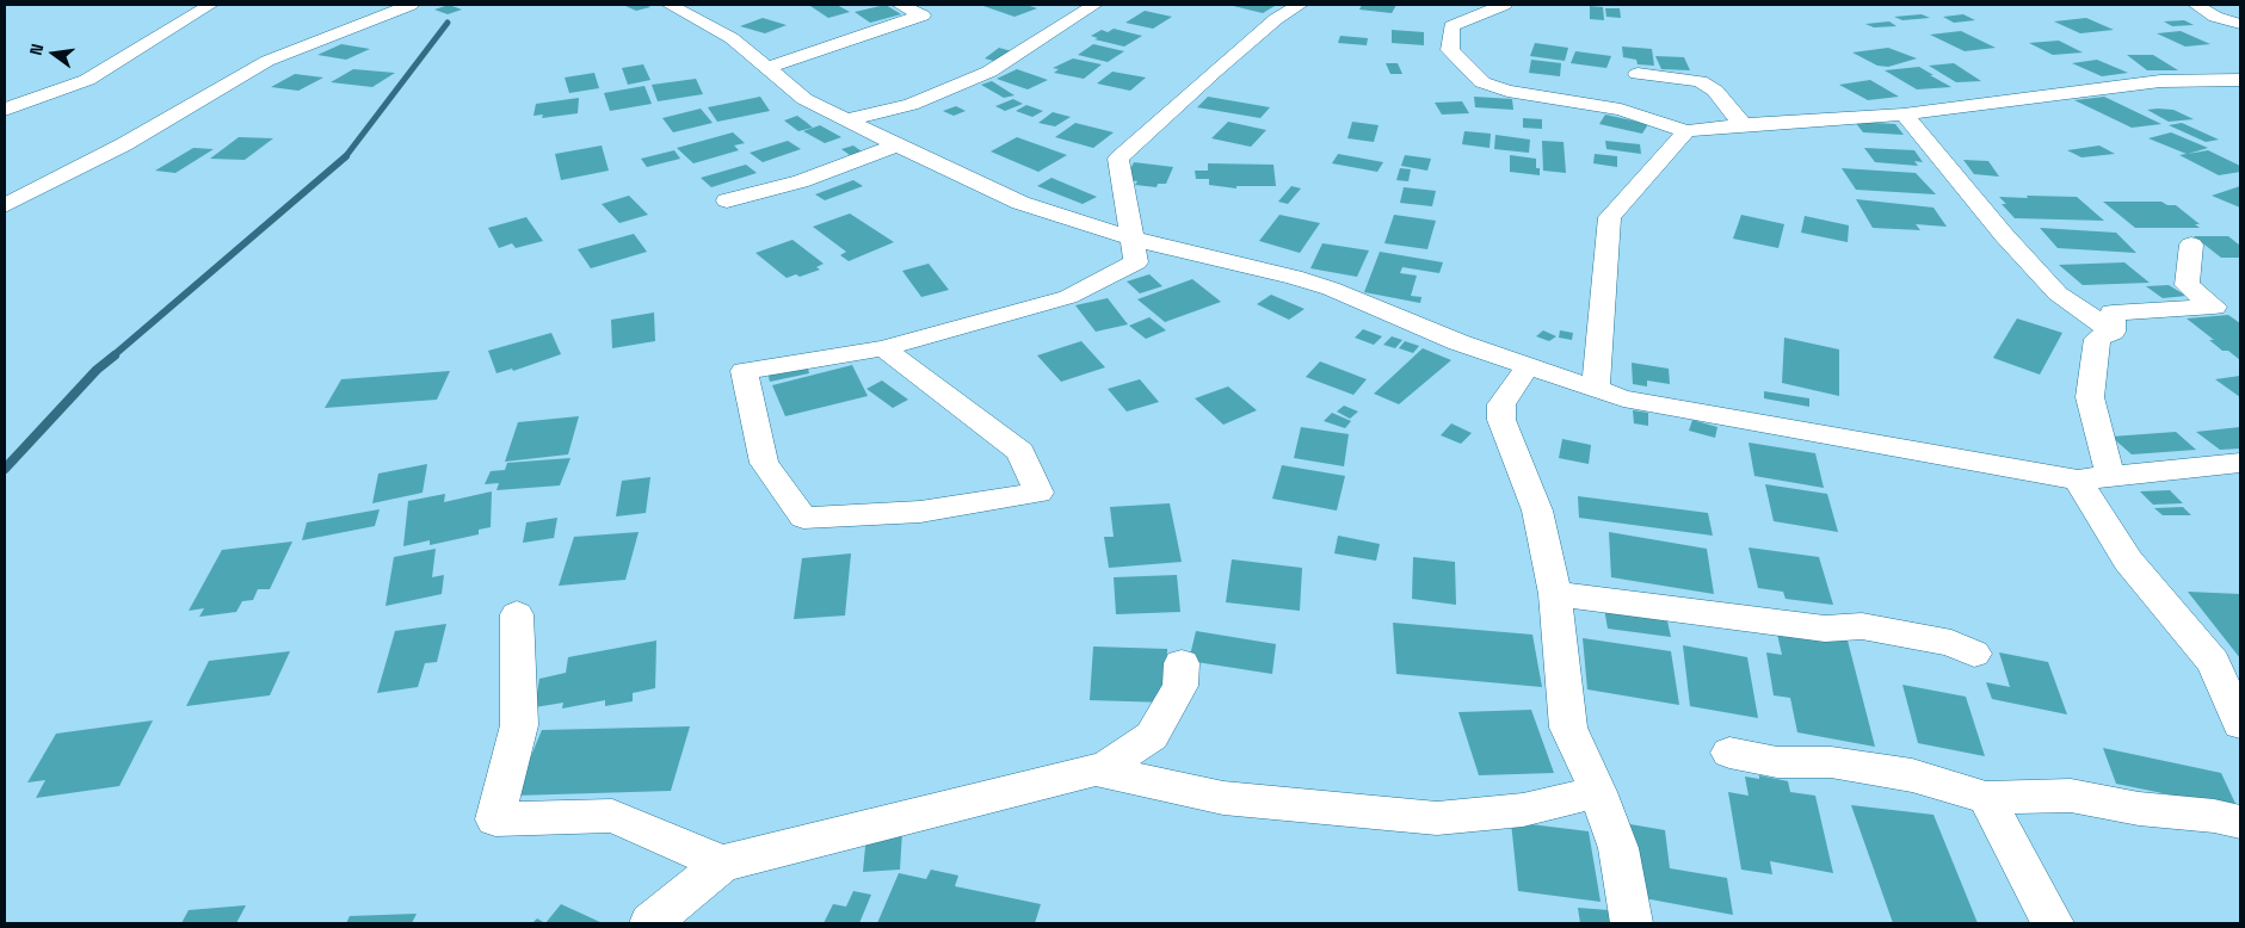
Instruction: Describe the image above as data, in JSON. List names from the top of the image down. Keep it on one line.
{"north":"left"}
